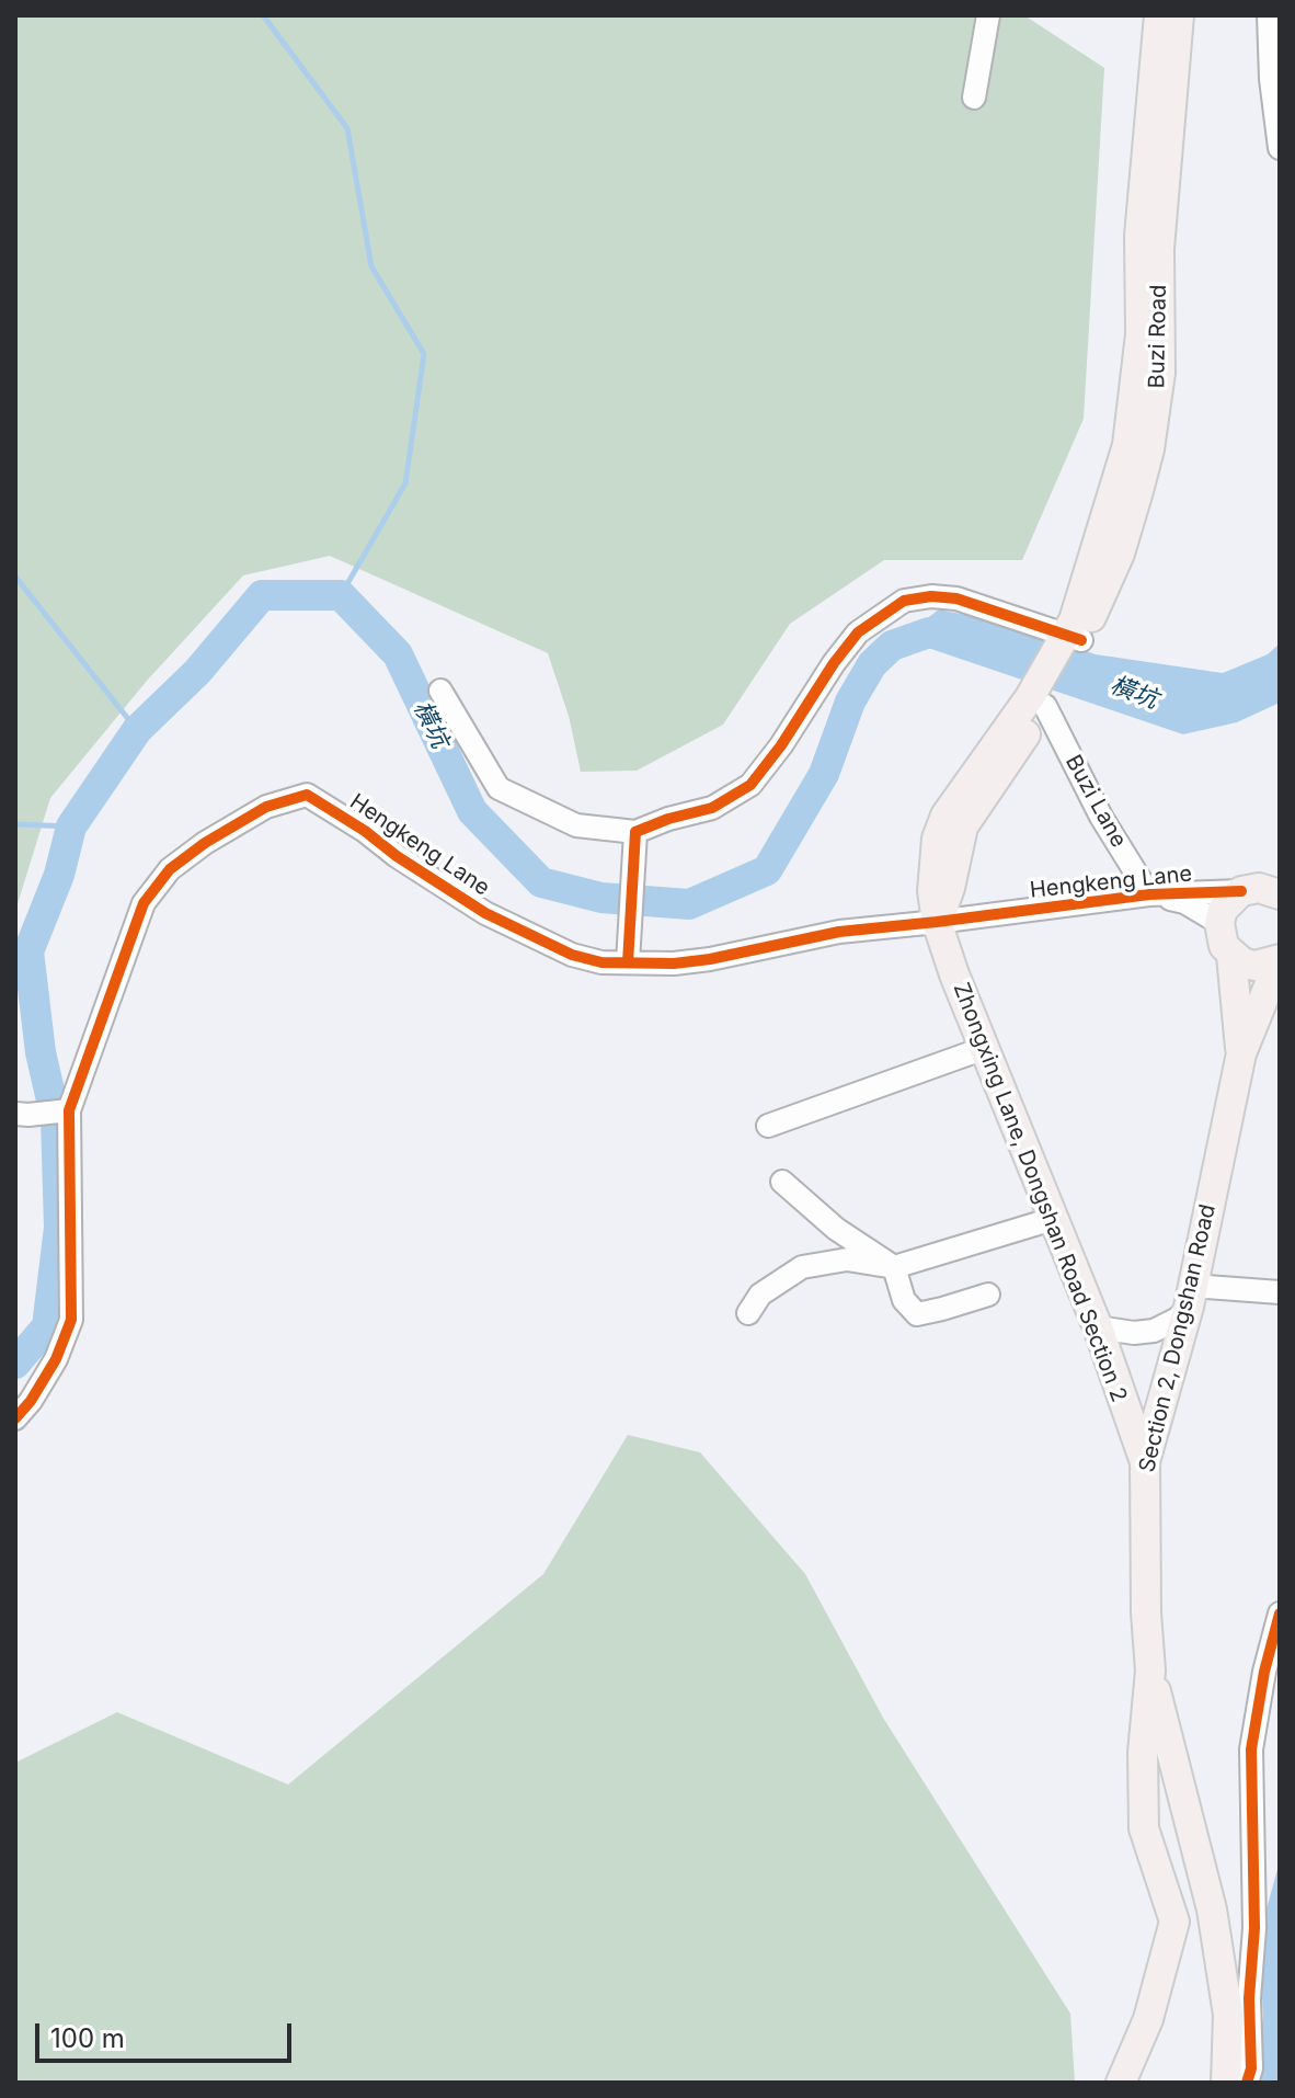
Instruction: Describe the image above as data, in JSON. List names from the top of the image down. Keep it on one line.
{"streets":{"main road":["Buzi Road","Zhongxing Lane, Dongshan Road Section 2","Section 2, Dongshan Road"],"street":["Buzi Lane","Hengkeng Lane"]},"crossings":[["Buzi Lane","Hengkeng Lane"],["Hengkeng Lane","Zhongxing Lane, Dongshan Road Section 2"],["Zhongxing Lane, Dongshan Road Section 2","Section 2, Dongshan Road"]],"water":["橫坑"],"scale_bar":"100 m"}
